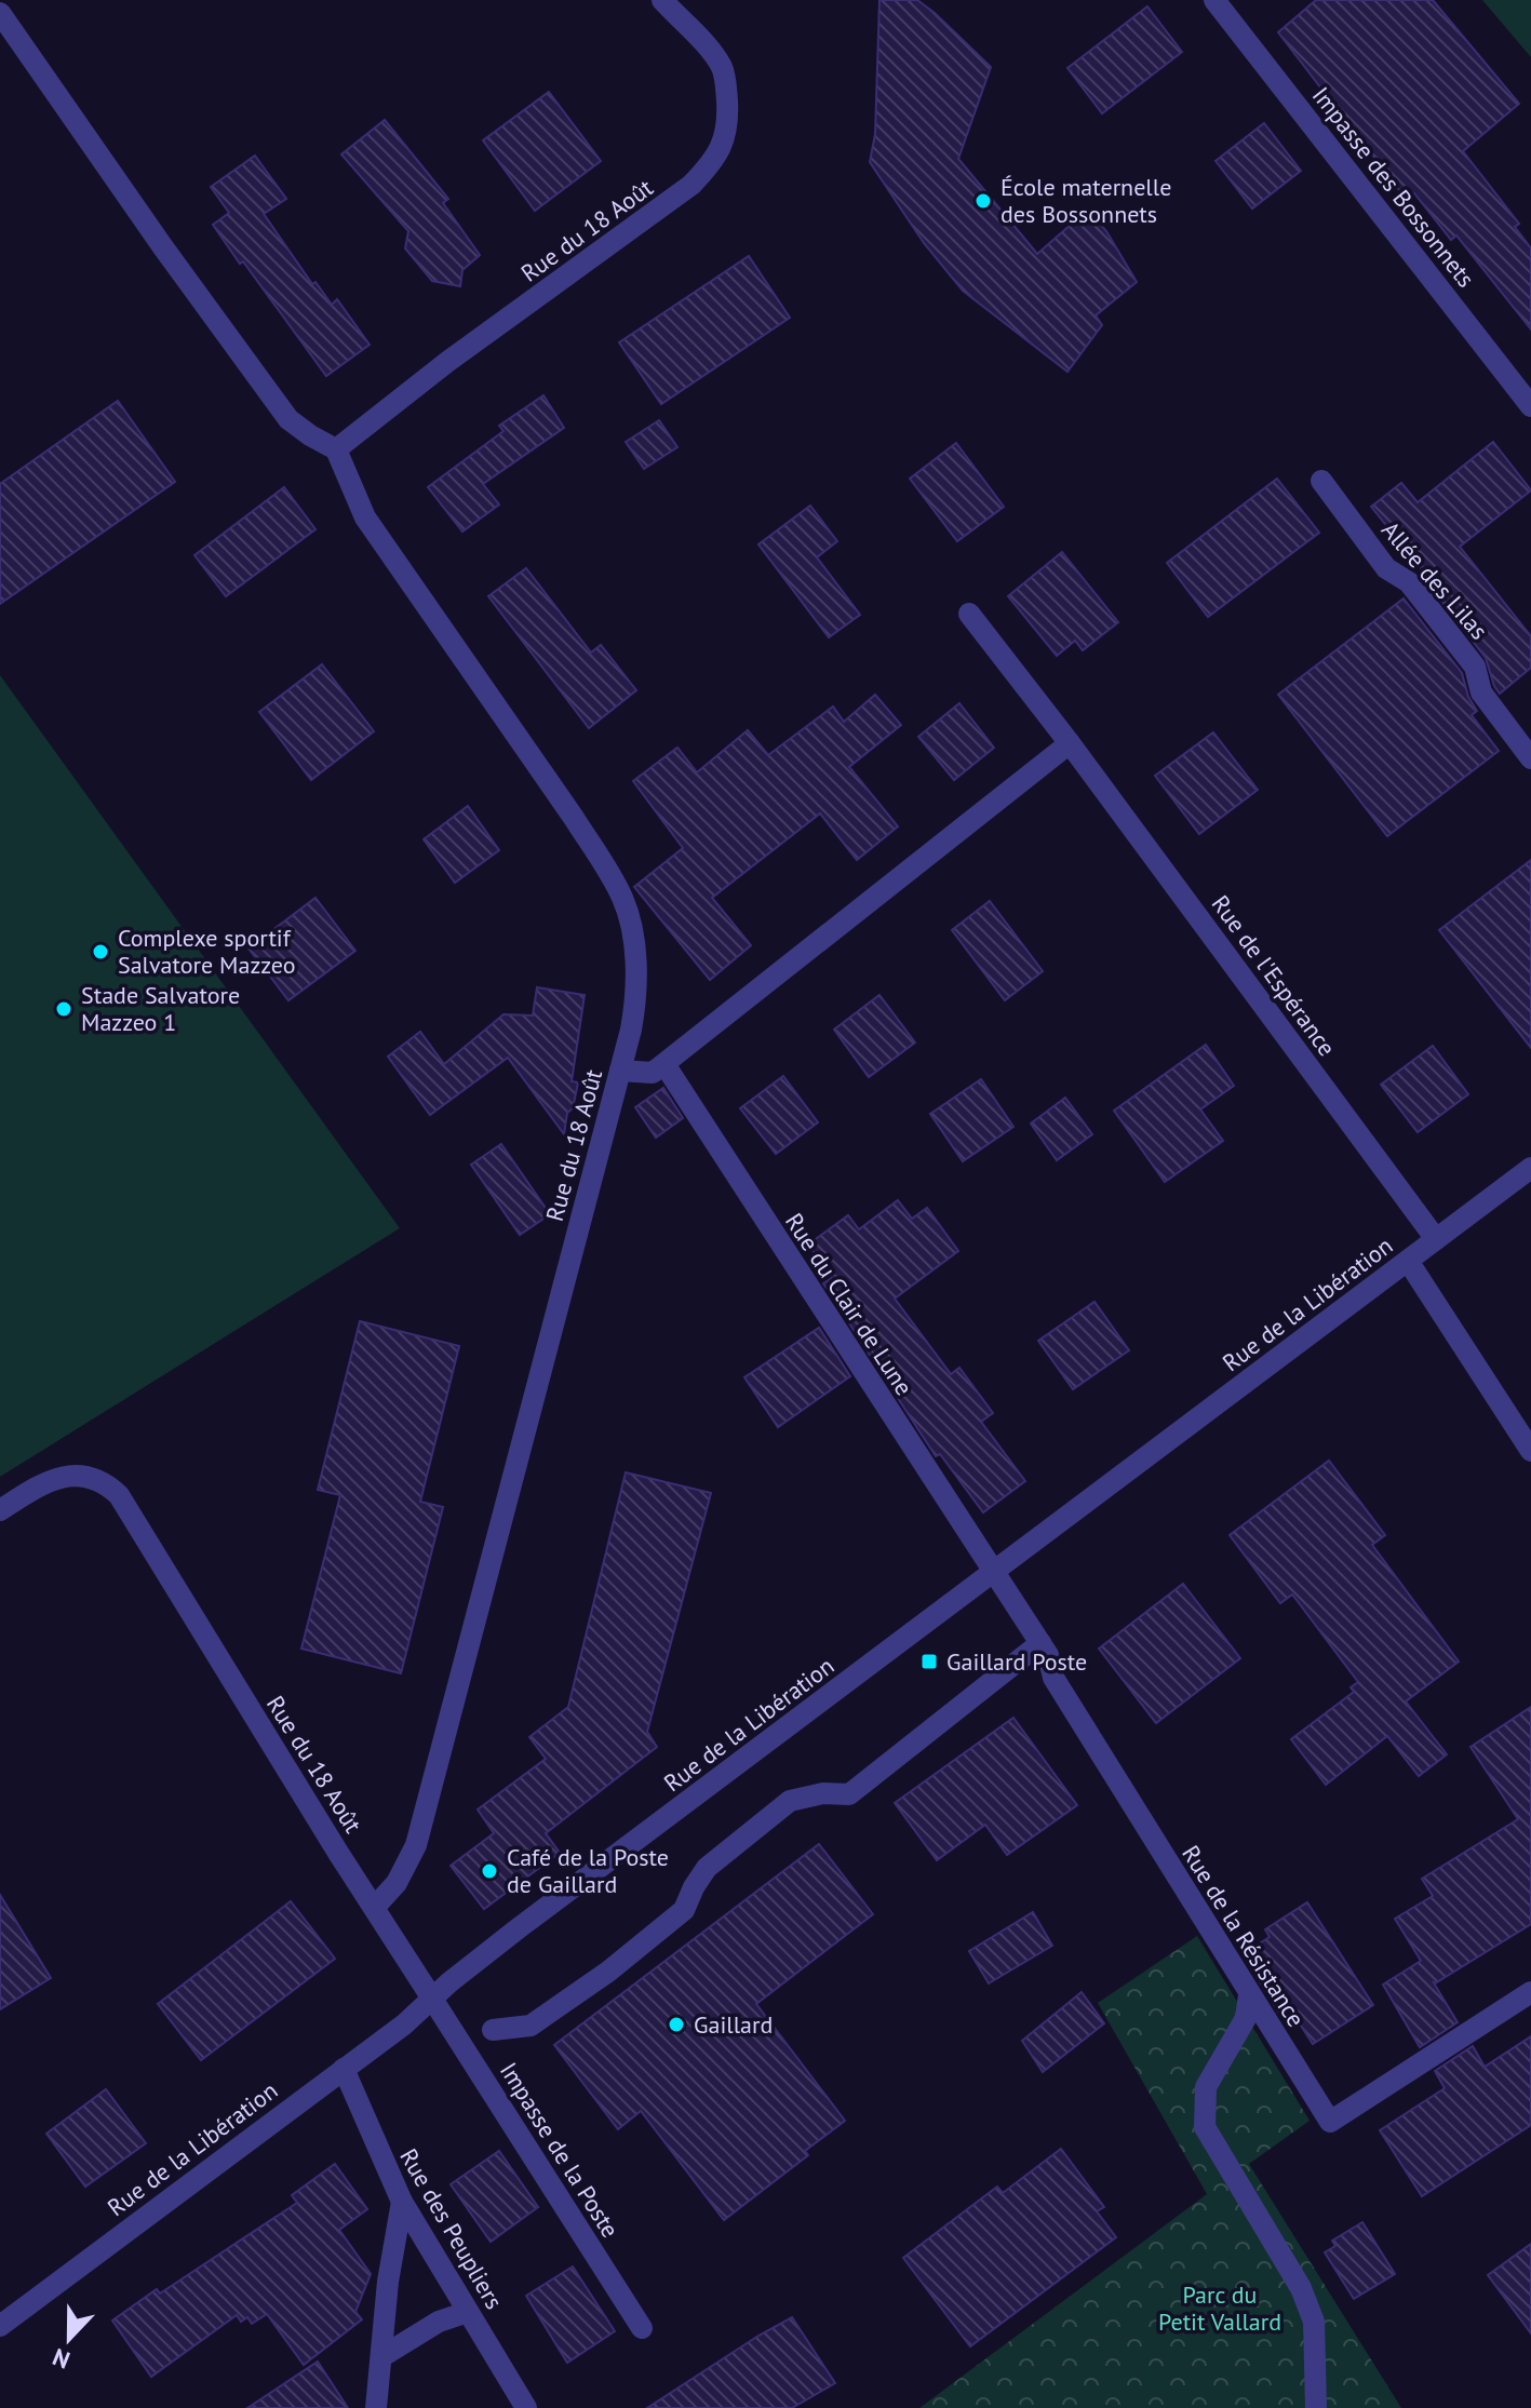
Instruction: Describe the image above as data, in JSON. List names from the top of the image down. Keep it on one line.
{"streets":{"street":["Impasse des Bossonnets","Rue du 18 Août","Allée des Lilas","Rue de l'Espérance","Rue du Clair de Lune","Rue de la Libération","Rue de la Résistance","Impasse de la Poste","Rue des Peupliers"]},"crossings":[["Rue du 18 Août","Rue de la Libération"],["Rue du 18 Août","Impasse de la Poste"],["Rue de l'Espérance","Rue de la Libération"],["Rue du Clair de Lune","Rue de la Libération"],["Rue du Clair de Lune","Rue de la Résistance"],["Rue de la Libération","Rue de la Résistance"],["Rue de la Libération","Impasse de la Poste"],["Rue de la Libération","Rue des Peupliers"]],"parks":["Parc du Petit Vallard"],"places":{"other":["École maternelle des Bossonnets","Complexe sportif Salvatore Mazzeo","Stade Salvatore Mazzeo 1","Café de la Poste de Gaillard","Gaillard"],"transit":["Gaillard Poste"]},"north":"bottom"}
